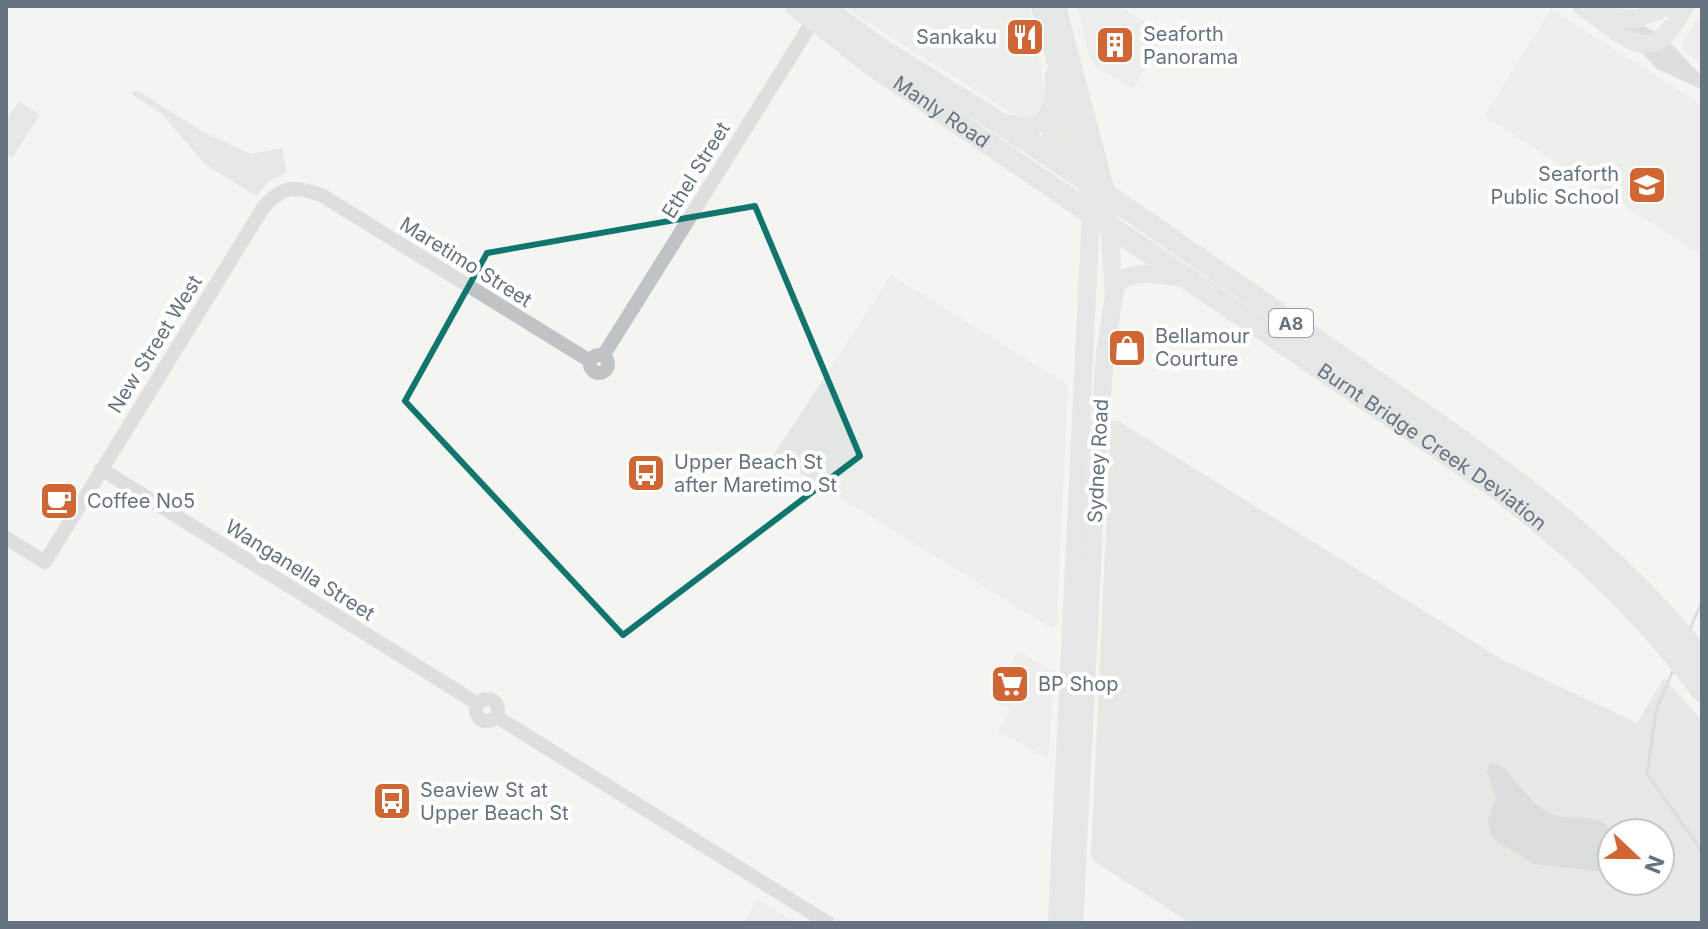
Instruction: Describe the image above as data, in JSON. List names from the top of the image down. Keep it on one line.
{"streets":{"highway":["Manly Road","A8","Burnt Bridge Creek Deviation"],"main road":["Sydney Road"],"street":["Ethel Street","Maretimo Street","New Street West","Wanganella Street"]},"crossings":[["Manly Road","Ethel Street"],["Manly Road","Burnt Bridge Creek Deviation"],["Manly Road","Sydney Road"],["Ethel Street","Maretimo Street"],["Maretimo Street","New Street West"],["New Street West","Wanganella Street"],["Burnt Bridge Creek Deviation","Sydney Road"]],"places":{"restaurant":["Sankaku"],"building":["Seaforth Panorama"],"school or university":["Seaforth Public School"],"shop":["Bellamour Courture"],"bus stop":["Upper Beach St after Maretimo St","Seaview St at Upper Beach St"],"cafe":["Coffee No5"],"supermarket":["BP Shop"]},"north":"right"}
